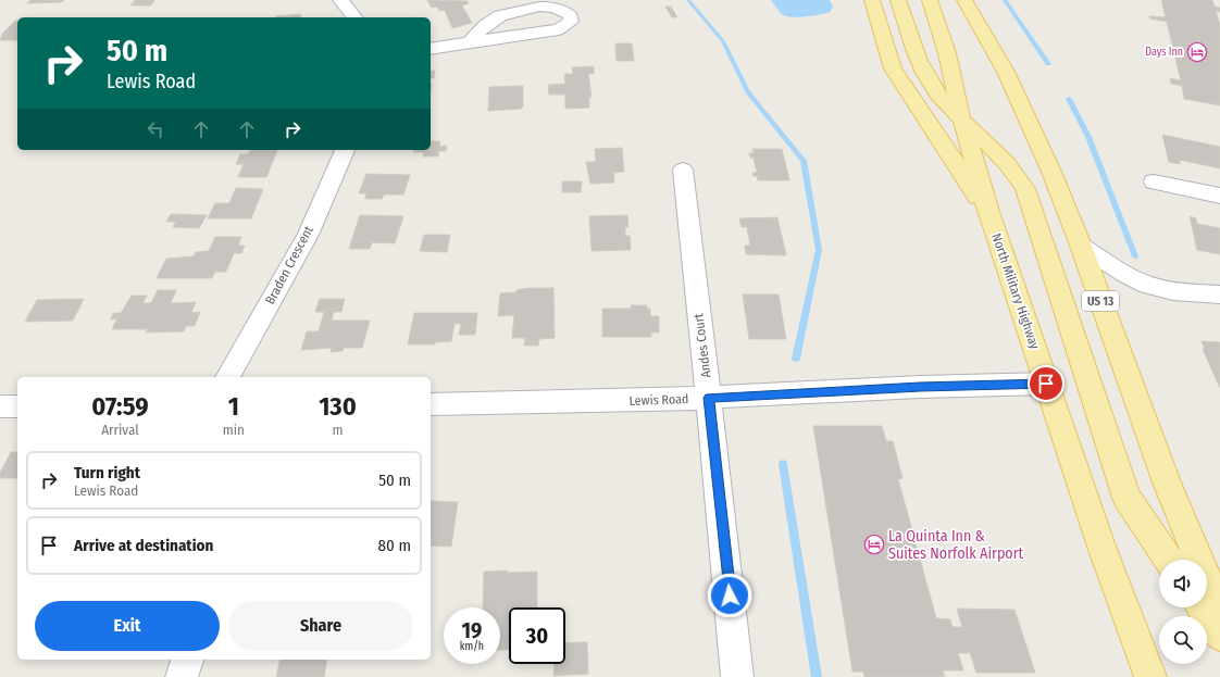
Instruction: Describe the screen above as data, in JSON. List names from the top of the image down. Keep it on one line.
{"streets":{"main road":["North Military Highway","US 13"],"street":["Braden Crescent","Andes Court","Lewis Road"]},"crossings":[["North Military Highway","Lewis Road"],["Andes Court","Lewis Road"]],"places":{"hotel":["Days Inn","La Quinta Inn & Suites Norfolk Airport"]},"page":{"turn":["50 m","Lewis Road"],"eta":["07:59","Arrival","1","min","130","m"],"list":[{"name":"Turn right","note":"Lewis Road","value":"50 m"},{"name":"Arrive at destination","value":"80 m"}],"buttons":["Exit","Share"],"speed":"19 km/h","limit":"30"}}
